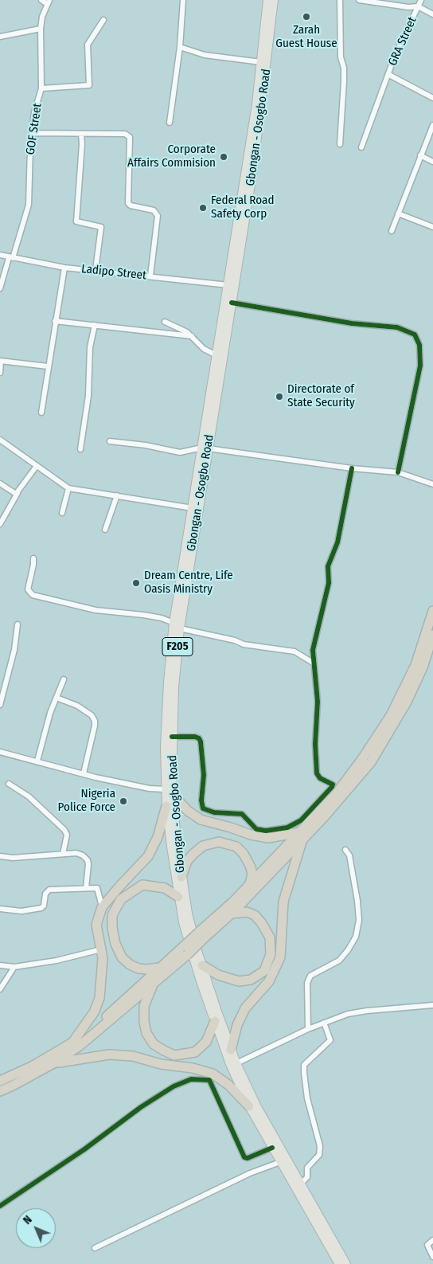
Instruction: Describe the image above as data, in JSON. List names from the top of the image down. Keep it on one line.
{"streets":{"main road":["Gbongan - Osogbo Road","F205"],"street":["GRA Street","GOF Street","Ladipo Street"]},"crossings":[["Gbongan - Osogbo Road","Ladipo Street"],["GOF Street","Ladipo Street"]],"places":["Zarah Guest House","Corporate Affairs Commision","Federal Road Safety Corp","Directorate of State Security","Dream Centre, Life Oasis Ministry","Nigeria Police Force"],"north":"top left"}
